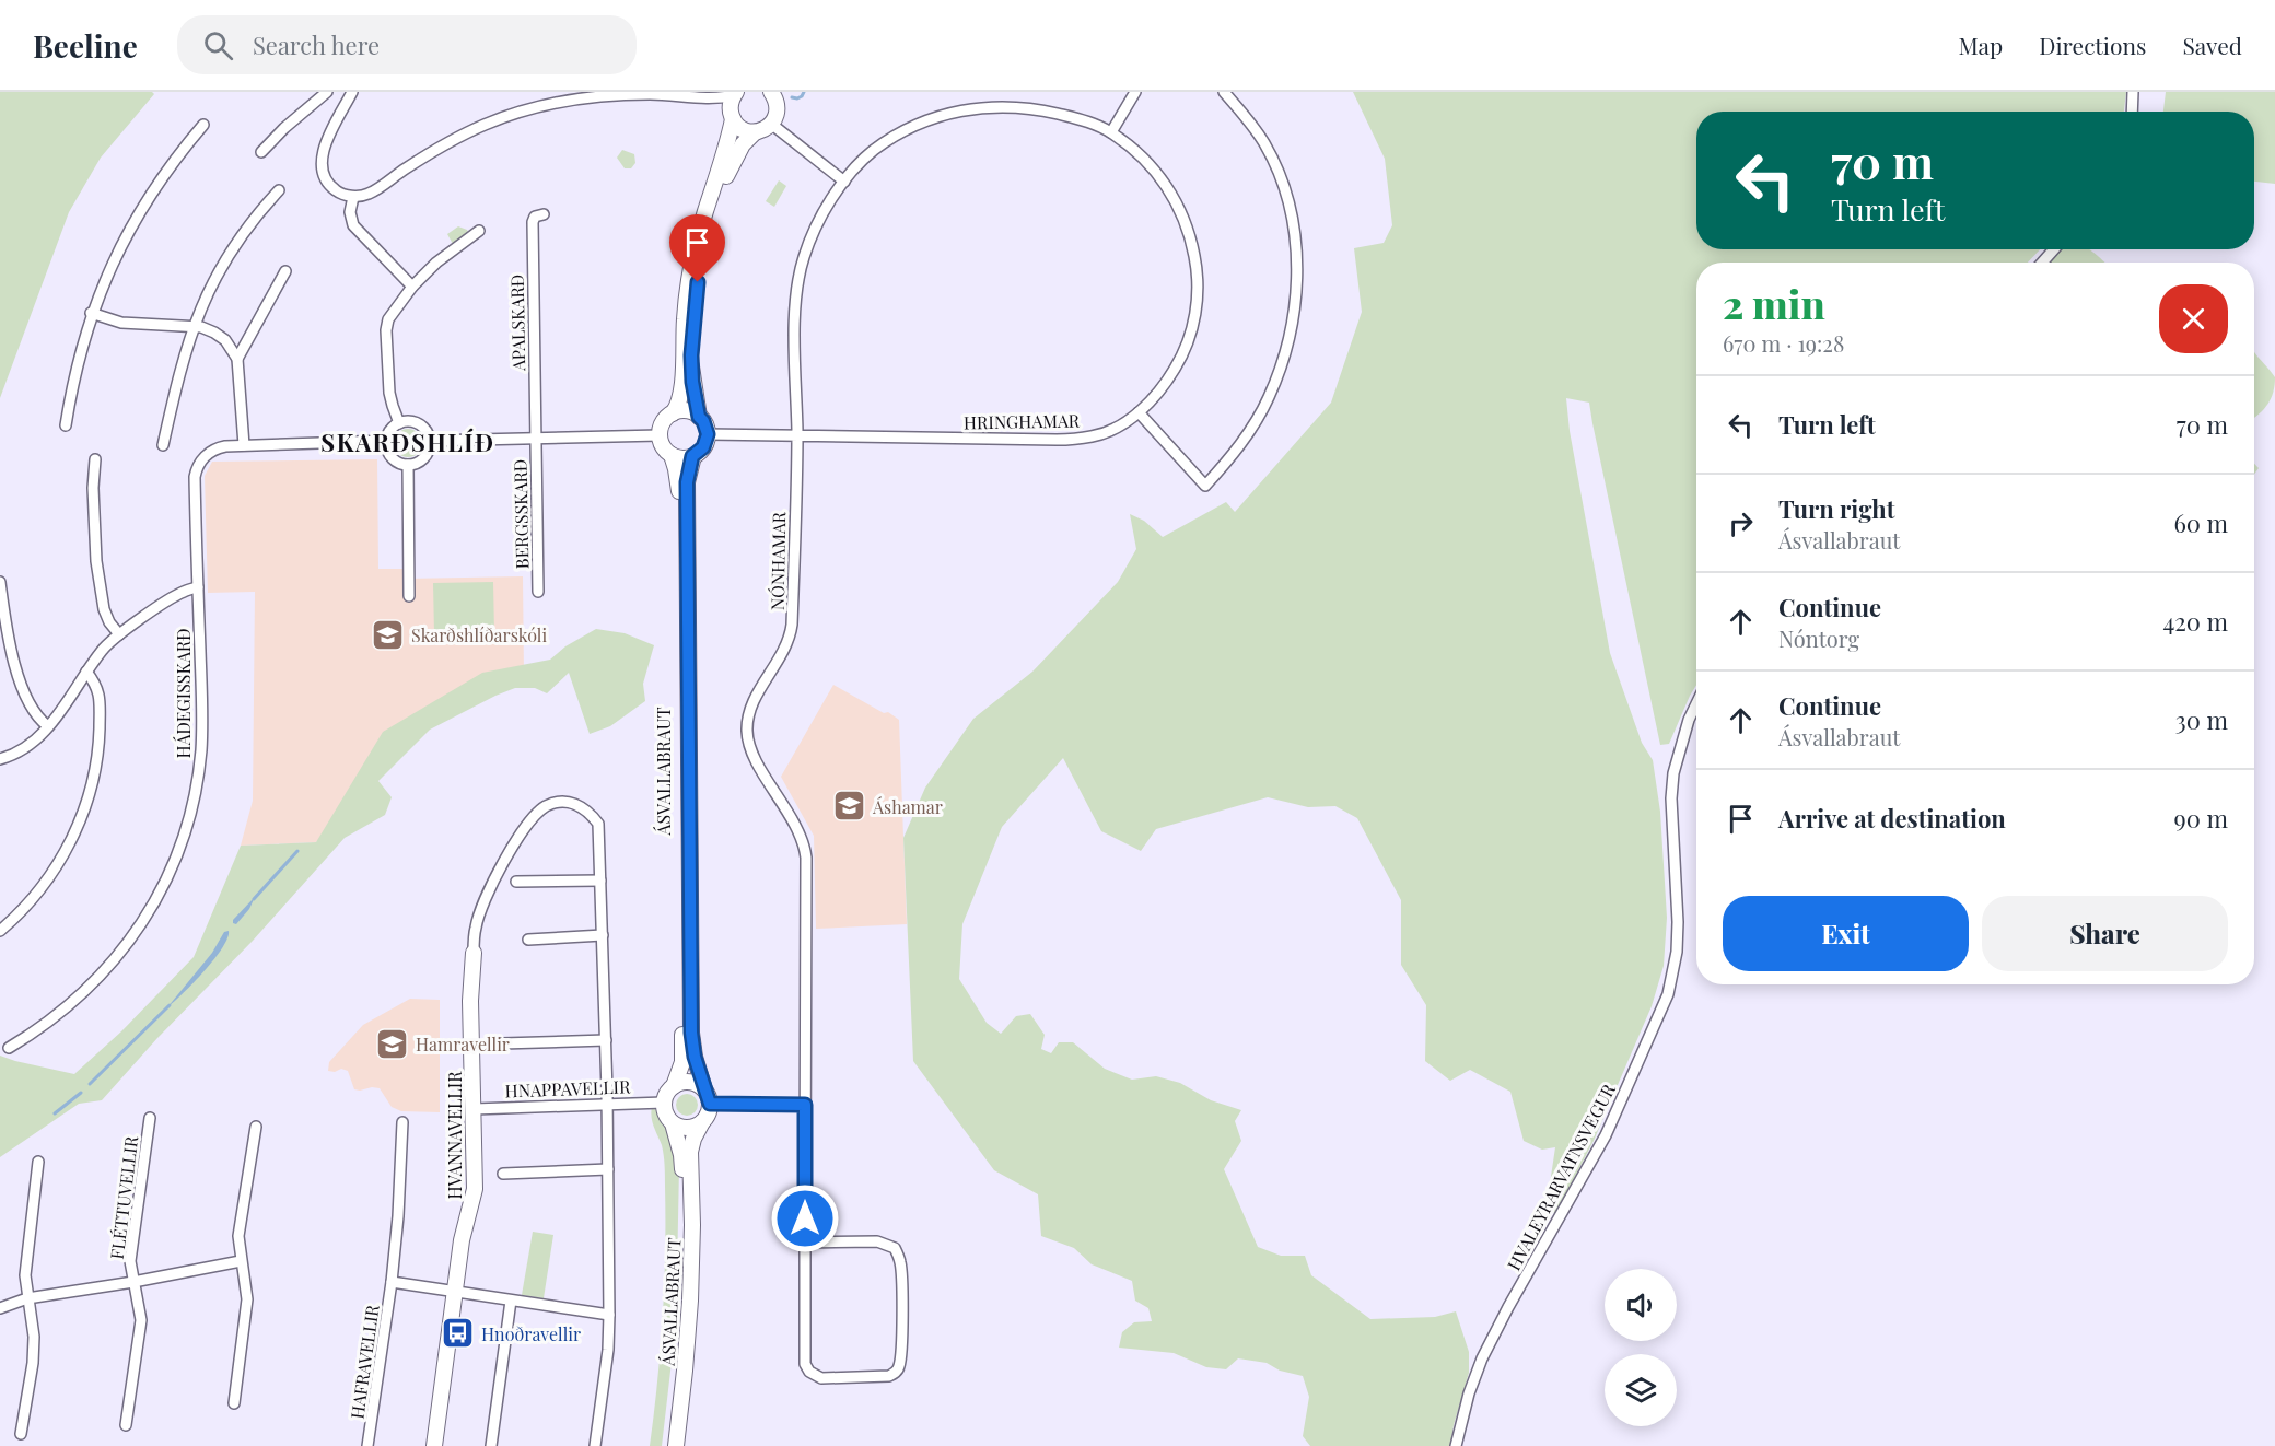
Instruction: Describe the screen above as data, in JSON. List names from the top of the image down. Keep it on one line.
{"streets":{"main road":["ÁSVALLABRAUT","HVANNAVELLIR"],"street":["APALSKARÐ","HRINGHAMAR","BERGSSKARÐ","NÓNHAMAR","HÁDEGISSKARÐ","HNAPPAVELLIR","HVALEYRARVATNSVEGUR","FLÉTTUVELLIR","HAFRAVELLIR"]},"crossings":[["APALSKARÐ","BERGSSKARÐ"],["HRINGHAMAR","NÓNHAMAR"],["HRINGHAMAR","ÁSVALLABRAUT"],["ÁSVALLABRAUT","HNAPPAVELLIR"],["HNAPPAVELLIR","HVANNAVELLIR"],["HVANNAVELLIR","HAFRAVELLIR"]],"districts":["SKARÐSHLÍÐ"],"places":{"school or university":["Skarðshlíðarskóli","Áshamar","Hamravellir"],"bus stop":["Hnoðravellir"]},"page":{"header":"Beeline","search":"Search here","nav":["Map","Directions","Saved"],"turn":["70 m","Turn left"],"heading":["2 min","670 m · 19:28"],"list":[{"name":"Turn left","value":"70 m"},{"name":"Turn right","note":"Ásvallabraut","value":"60 m"},{"name":"Continue","note":"Nóntorg","value":"420 m"},{"name":"Continue","note":"Ásvallabraut","value":"30 m"},{"name":"Arrive at destination","value":"90 m"}],"buttons":["Exit","Share"]}}
